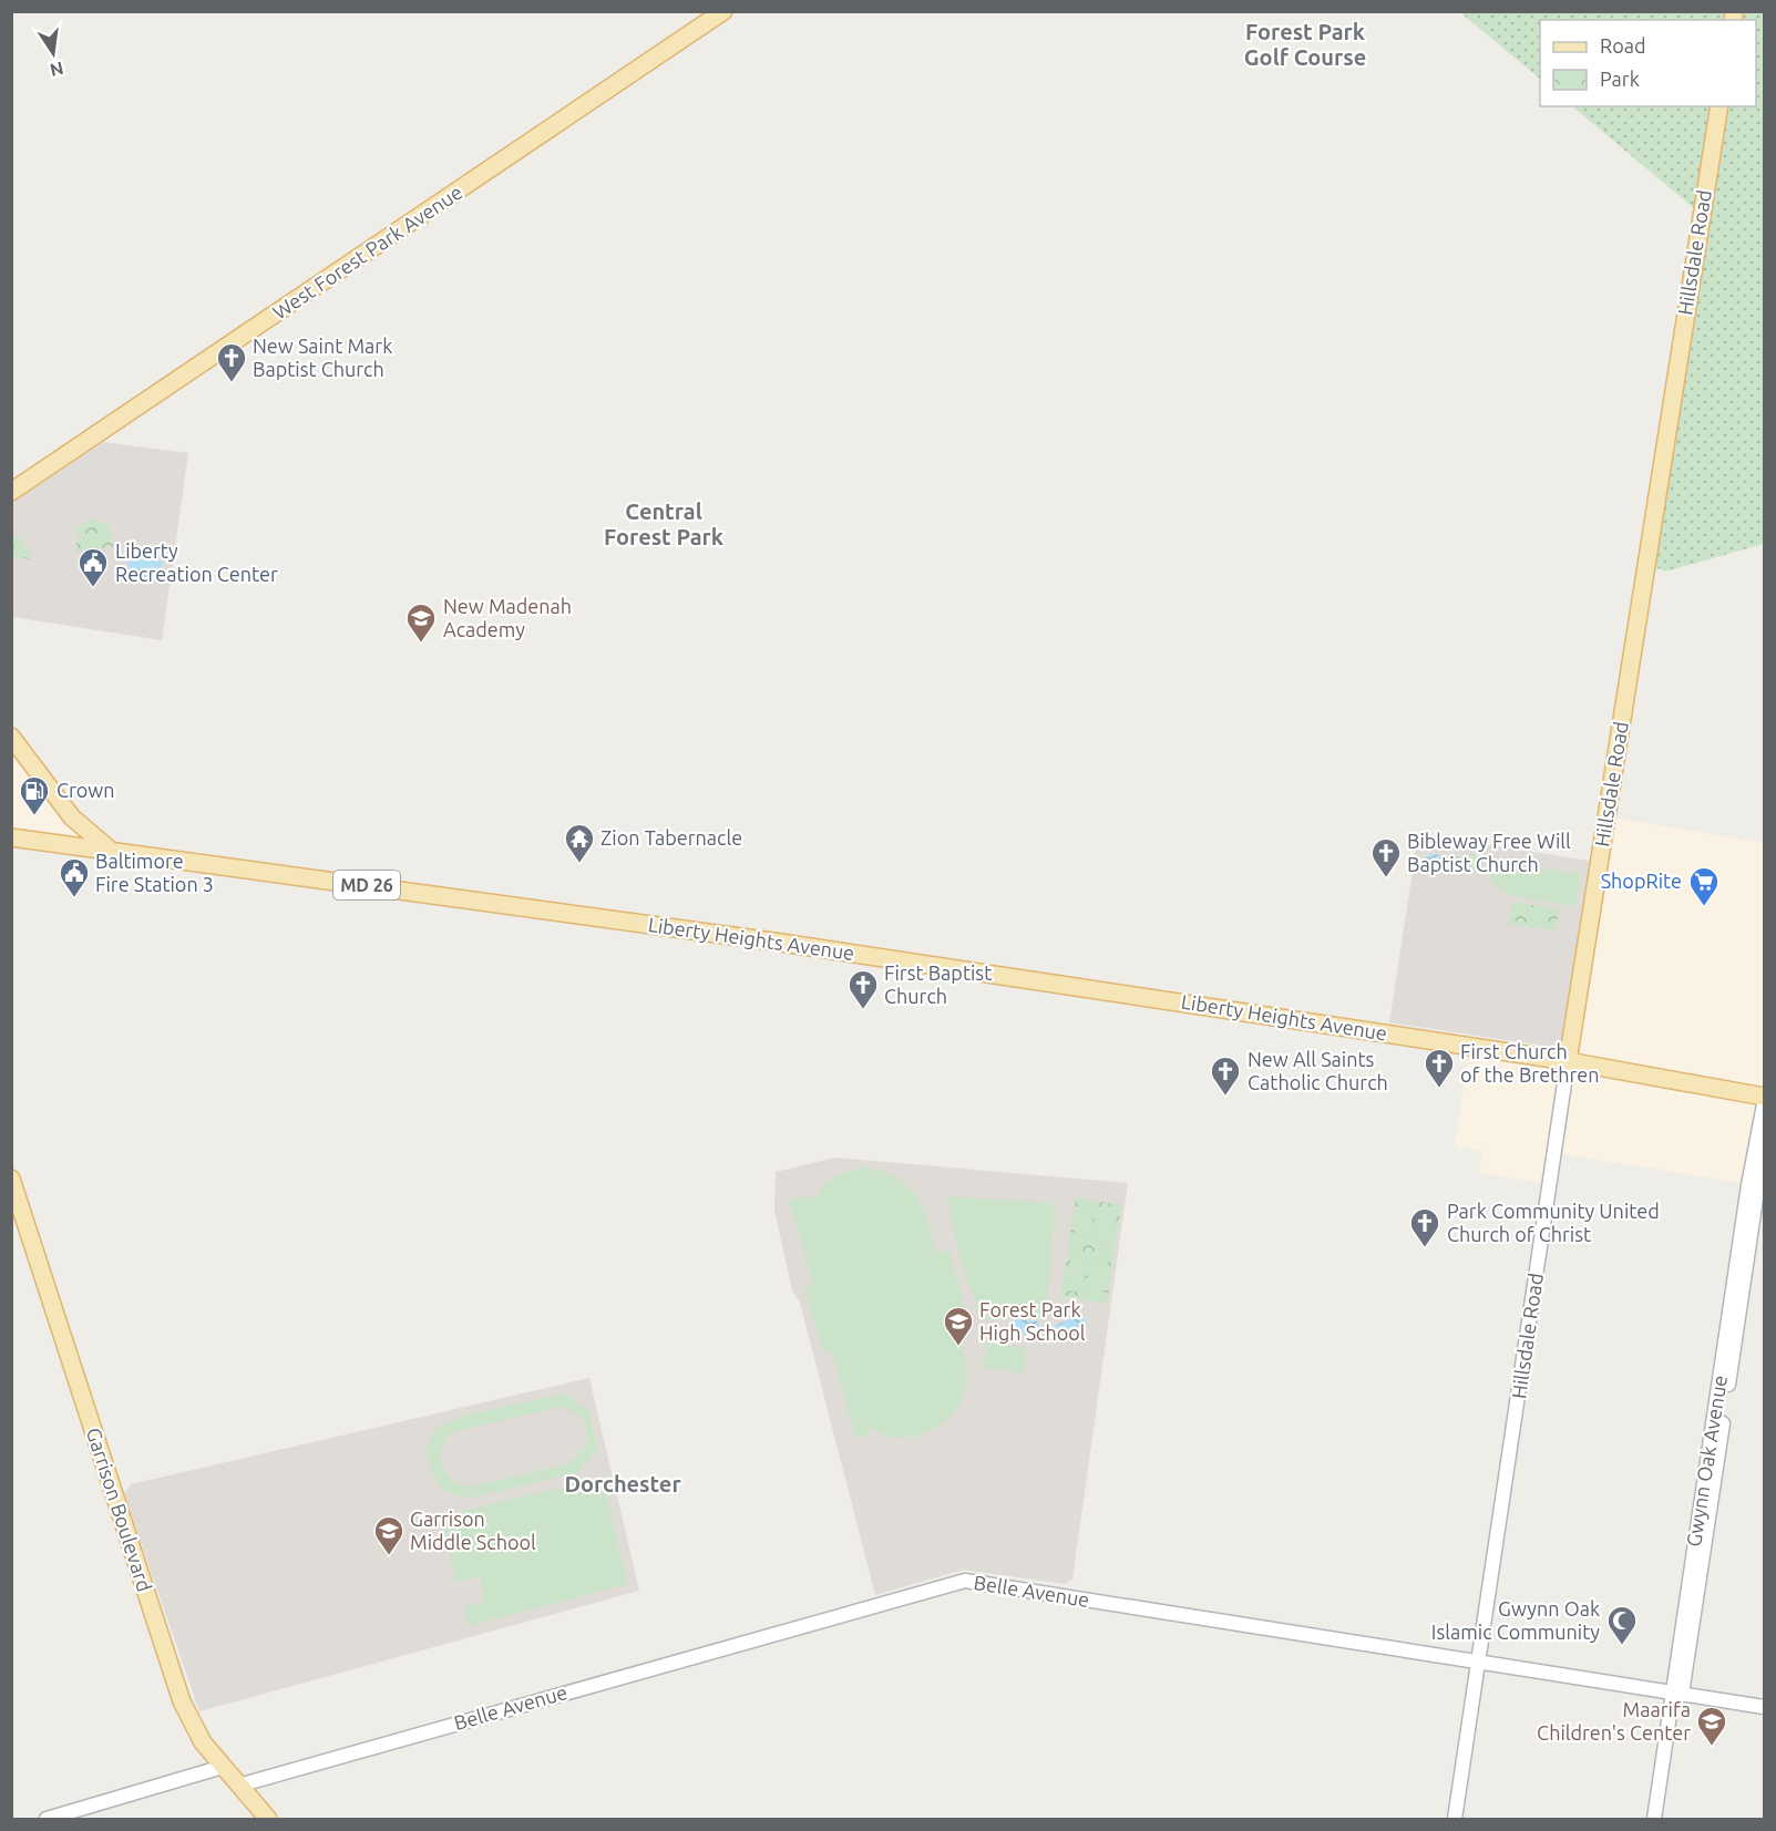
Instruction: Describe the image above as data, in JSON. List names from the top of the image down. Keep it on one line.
{"streets":{"main road":["West Forest Park Avenue","Hillsdale Road","MD 26","Liberty Heights Avenue","Garrison Boulevard"],"street":["Gwynn Oak Avenue","Belle Avenue"]},"crossings":[["Hillsdale Road","Liberty Heights Avenue"],["Hillsdale Road","Belle Avenue"],["Gwynn Oak Avenue","Belle Avenue"],["Garrison Boulevard","Belle Avenue"]],"districts":["Forest Park Golf Course","Central Forest Park","Dorchester"],"places":{"church":["New Saint Mark Baptist Church","Bibleway Free Will Baptist Church","First Baptist Church","First Church of the Brethren","New All Saints Catholic Church","Park Community United Church of Christ"],"public building":["Liberty Recreation Center","Baltimore Fire Station 3"],"school or university":["New Madenah Academy","Forest Park High School","Garrison Middle School","Maarifa Children's Center"],"fuel station":["Crown"],"temple":["Zion Tabernacle"],"supermarket":["ShopRite"],"mosque":["Gwynn Oak Islamic Community"]},"legend":["Road","Park"],"north":"bottom"}
